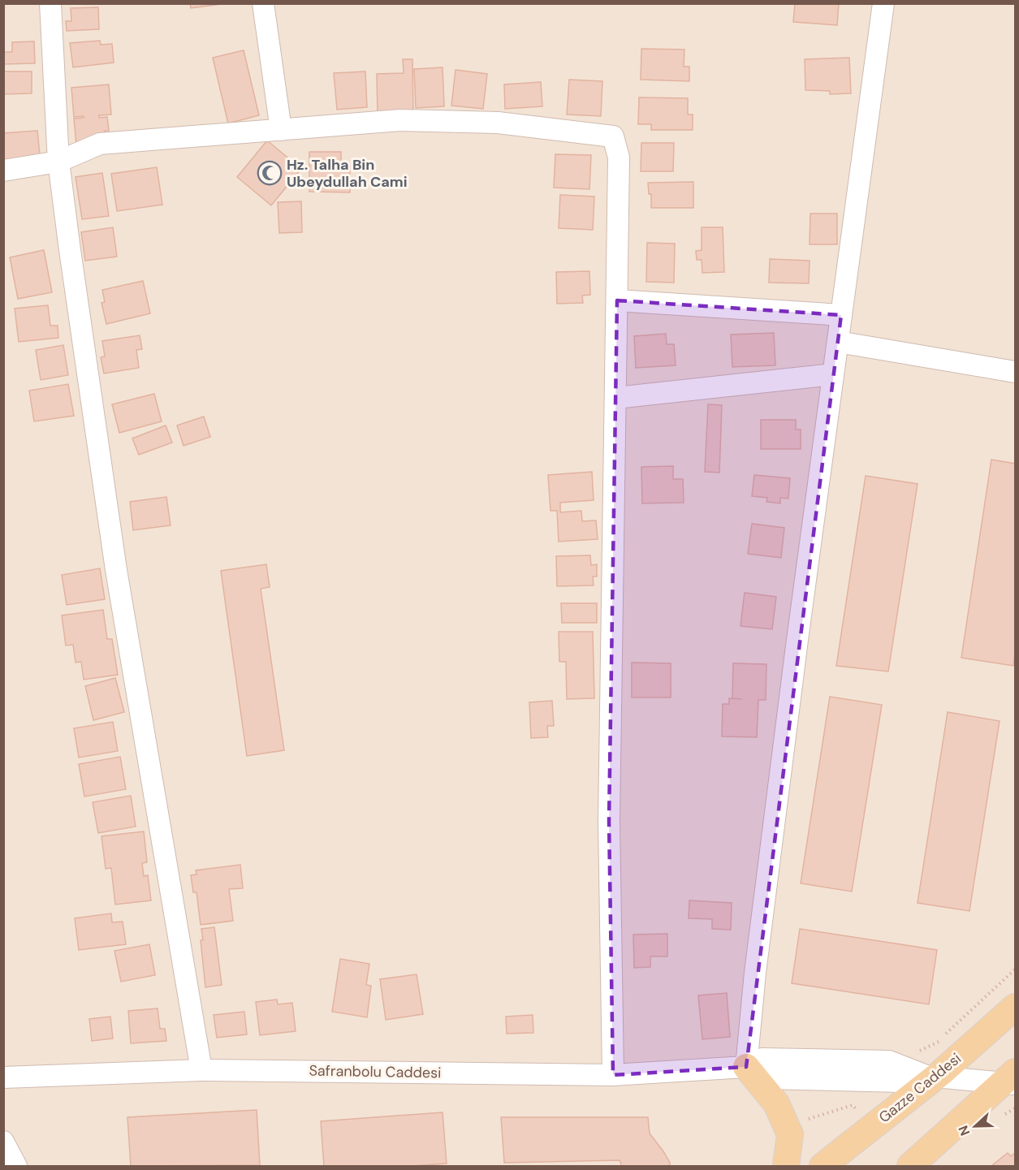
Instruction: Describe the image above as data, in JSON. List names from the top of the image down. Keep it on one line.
{"streets":{"main road":["Gazze Caddesi"],"street":["Safranbolu Caddesi"]},"places":{"mosque":["Hz. Talha Bin Ubeydullah Cami"]},"north":"left"}
